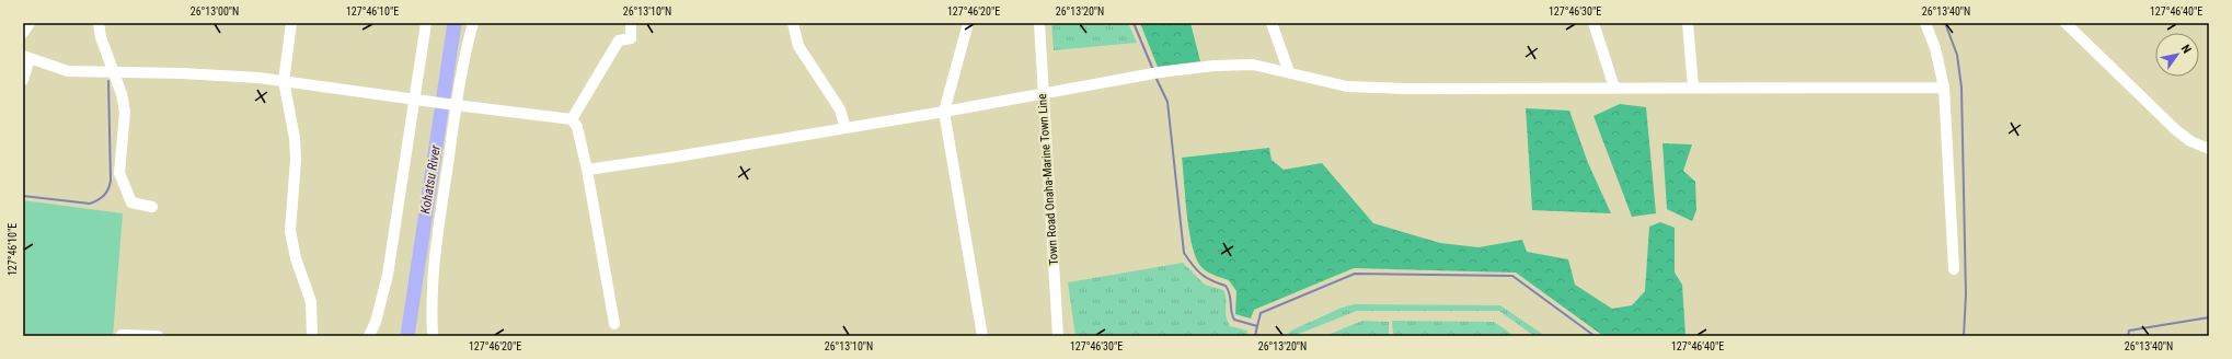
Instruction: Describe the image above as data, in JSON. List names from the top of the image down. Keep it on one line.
{"streets":{"street":["Town Road Onaha-Marine Town Line"]},"water":["Kohatsu River"],"north":"top right","coordinates":["26°13'00\"N","127°46'10\"E","26°13'10\"N","127°46'20\"E","26°13'20\"N","127°46'30\"E","26°13'40\"N","127°46'40\"E"]}
